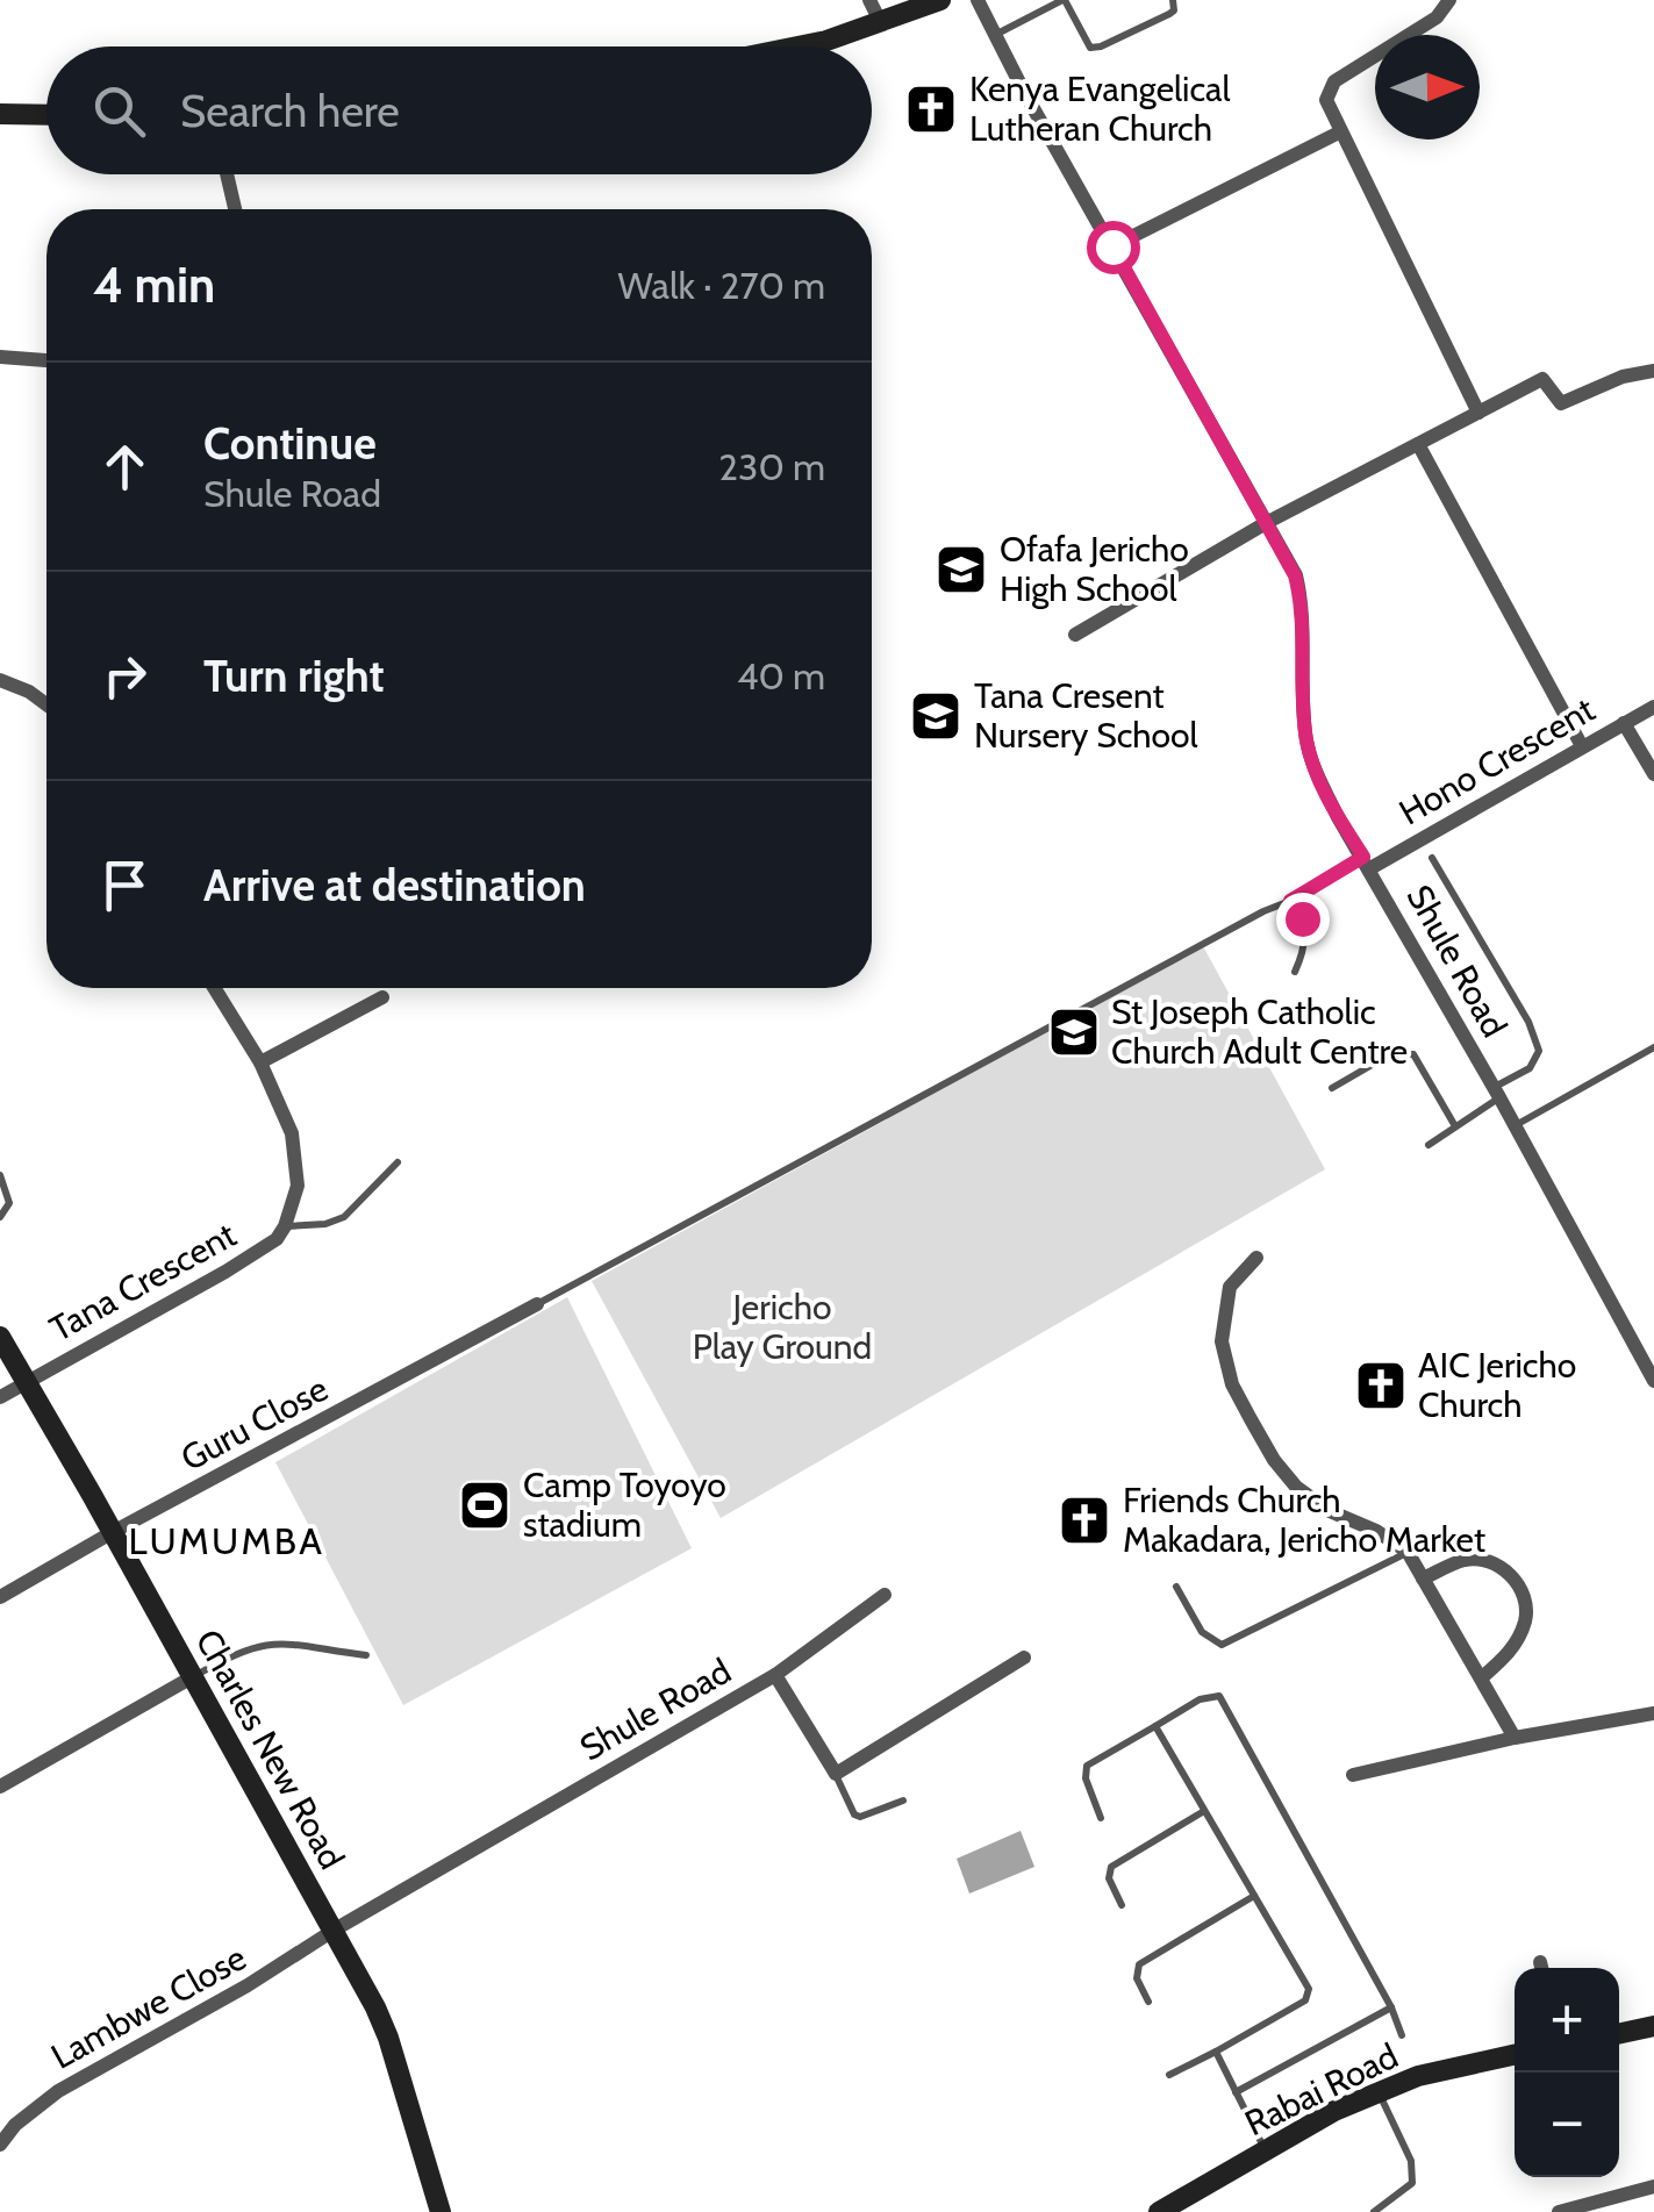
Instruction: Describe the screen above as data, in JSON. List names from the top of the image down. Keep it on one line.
{"streets":{"street":["Hono Crescent","Shule Road","Tana Crescent","Guru Close","Charles New Road","Lambwe Close","Rabai Road"]},"crossings":[["Hono Crescent","Shule Road"],["Shule Road","Charles New Road"],["Shule Road","Lambwe Close"],["Tana Crescent","Charles New Road"],["Guru Close","Charles New Road"],["Charles New Road","Lambwe Close"]],"districts":["LUMUMBA"],"parks":["Jericho Play Ground"],"places":{"church":["Kenya Evangelical Lutheran Church","AIC Jericho Church","Friends Church Makadara, Jericho Market"],"school or university":["Ofafa Jericho High School","Tana Cresent Nursery School","St Joseph Catholic Church Adult Centre"],"sports":["Camp Toyoyo stadium"]},"north":"right","page":{"search":"Search here","heading":["4 min","Walk · 270 m"],"list":[["Continue","Shule Road","230 m"],["Turn right","40 m"],"Arrive at destination"],"map_buttons":["+","−"]}}
